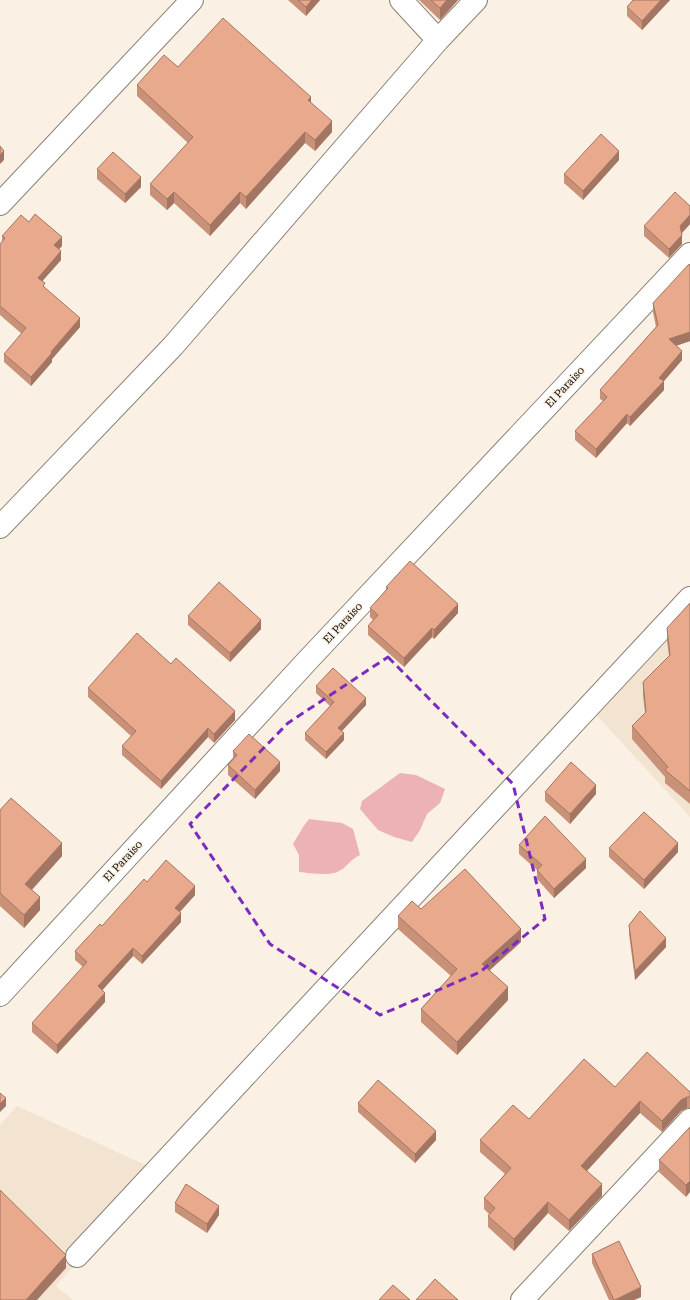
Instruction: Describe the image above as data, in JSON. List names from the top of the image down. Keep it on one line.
{"streets":{"street":["El Paraiso"]}}
